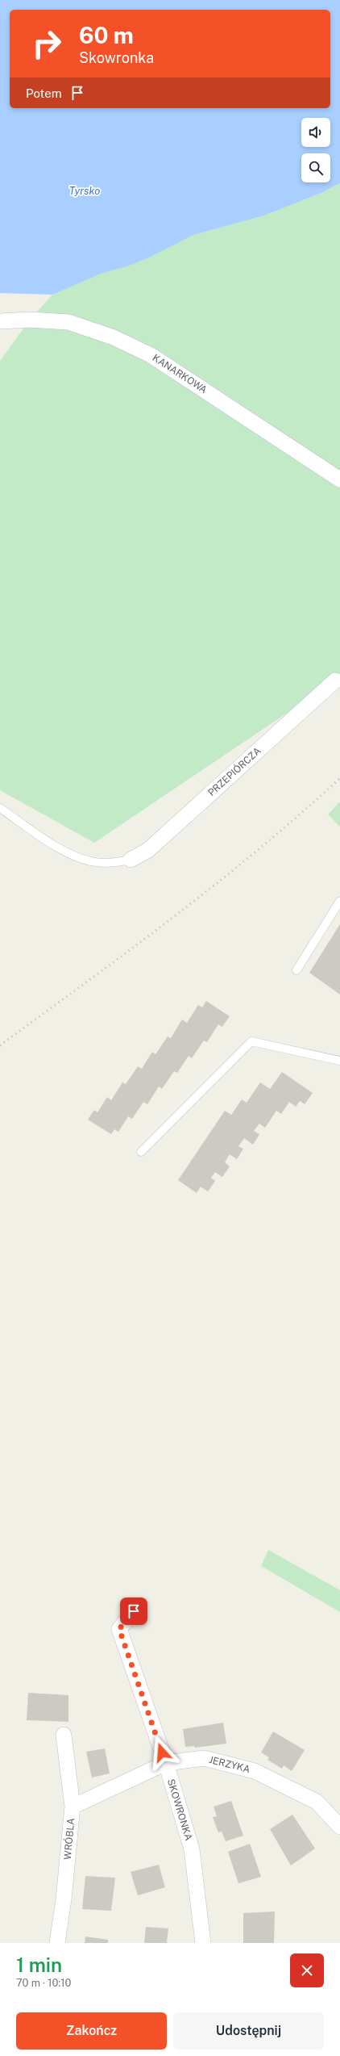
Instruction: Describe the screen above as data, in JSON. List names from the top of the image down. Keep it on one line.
{"streets":{"street":["KANARKOWA","PRZEPIÓRCZA","JERZYKA","SKOWRONKA","WRÓBLA"]},"crossings":[["JERZYKA","SKOWRONKA"],["JERZYKA","WRÓBLA"]],"water":["Tyrsko"],"page":{"turn":["60 m","Skowronka"],"then":"Potem","heading":["1 min","70 m · 10:10"],"buttons":["Zakończ","Udostępnij"]}}
